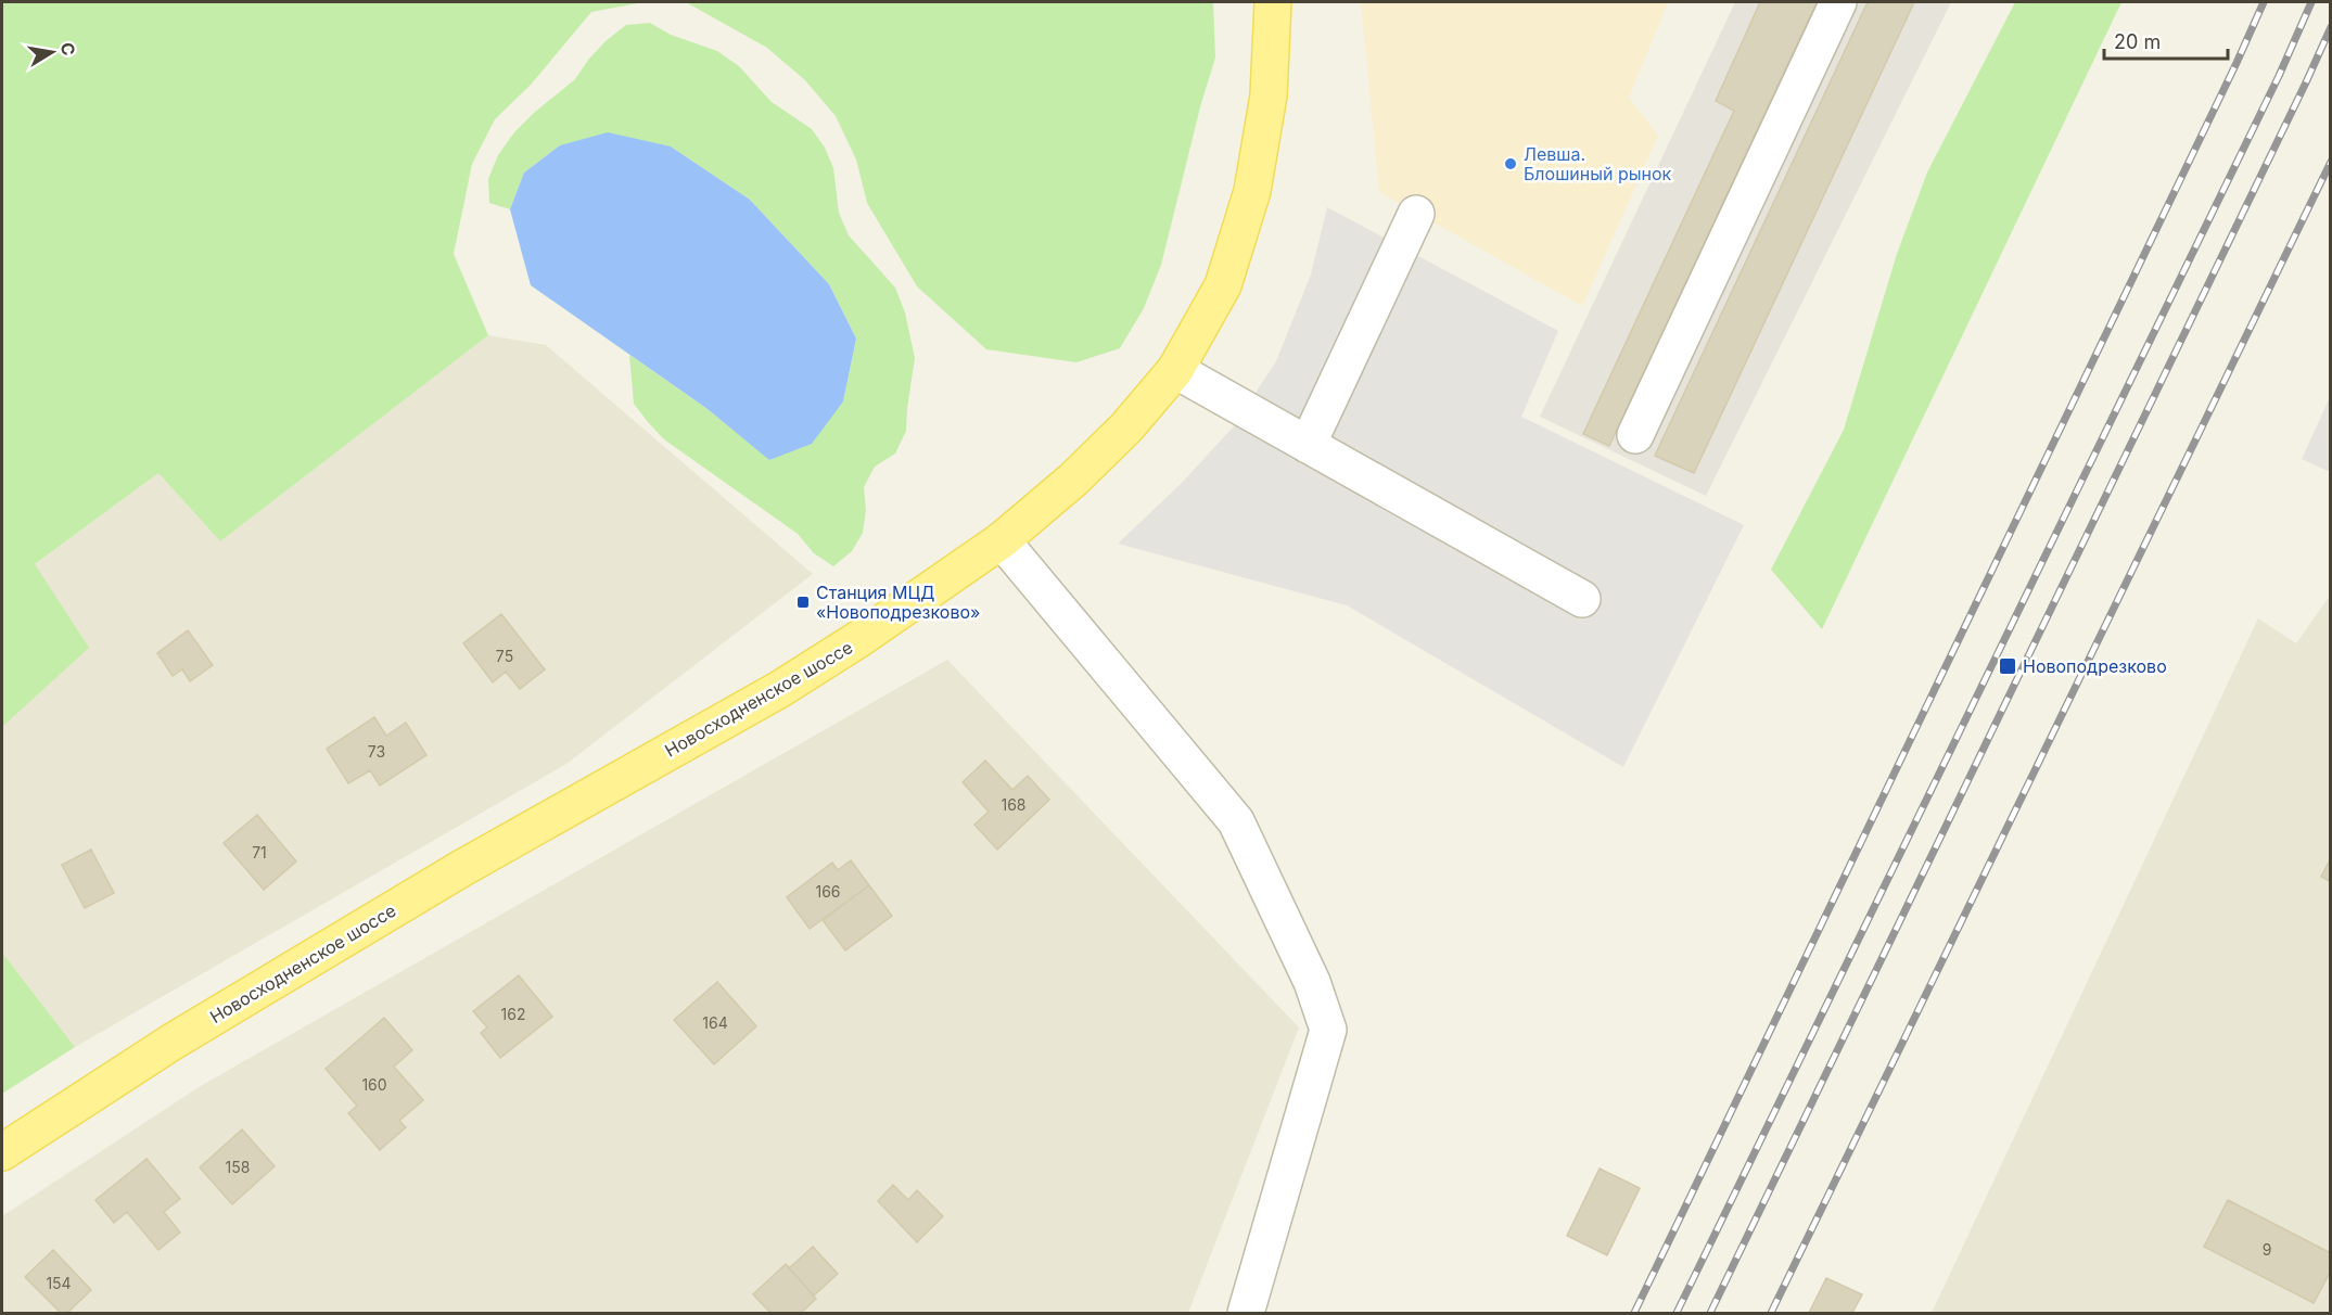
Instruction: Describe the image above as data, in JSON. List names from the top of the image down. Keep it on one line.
{"streets":{"main road":["Новосходненское шоссе"]},"places":{"other":["Левша. Блошиный рынок"],"transit":["Станция МЦД «Новоподрезково»","Новоподрезково"]},"house_numbers":["75","73","168","71","166","162","164","160","158","9","154"],"scale_bar":"20 m","north":"right"}
